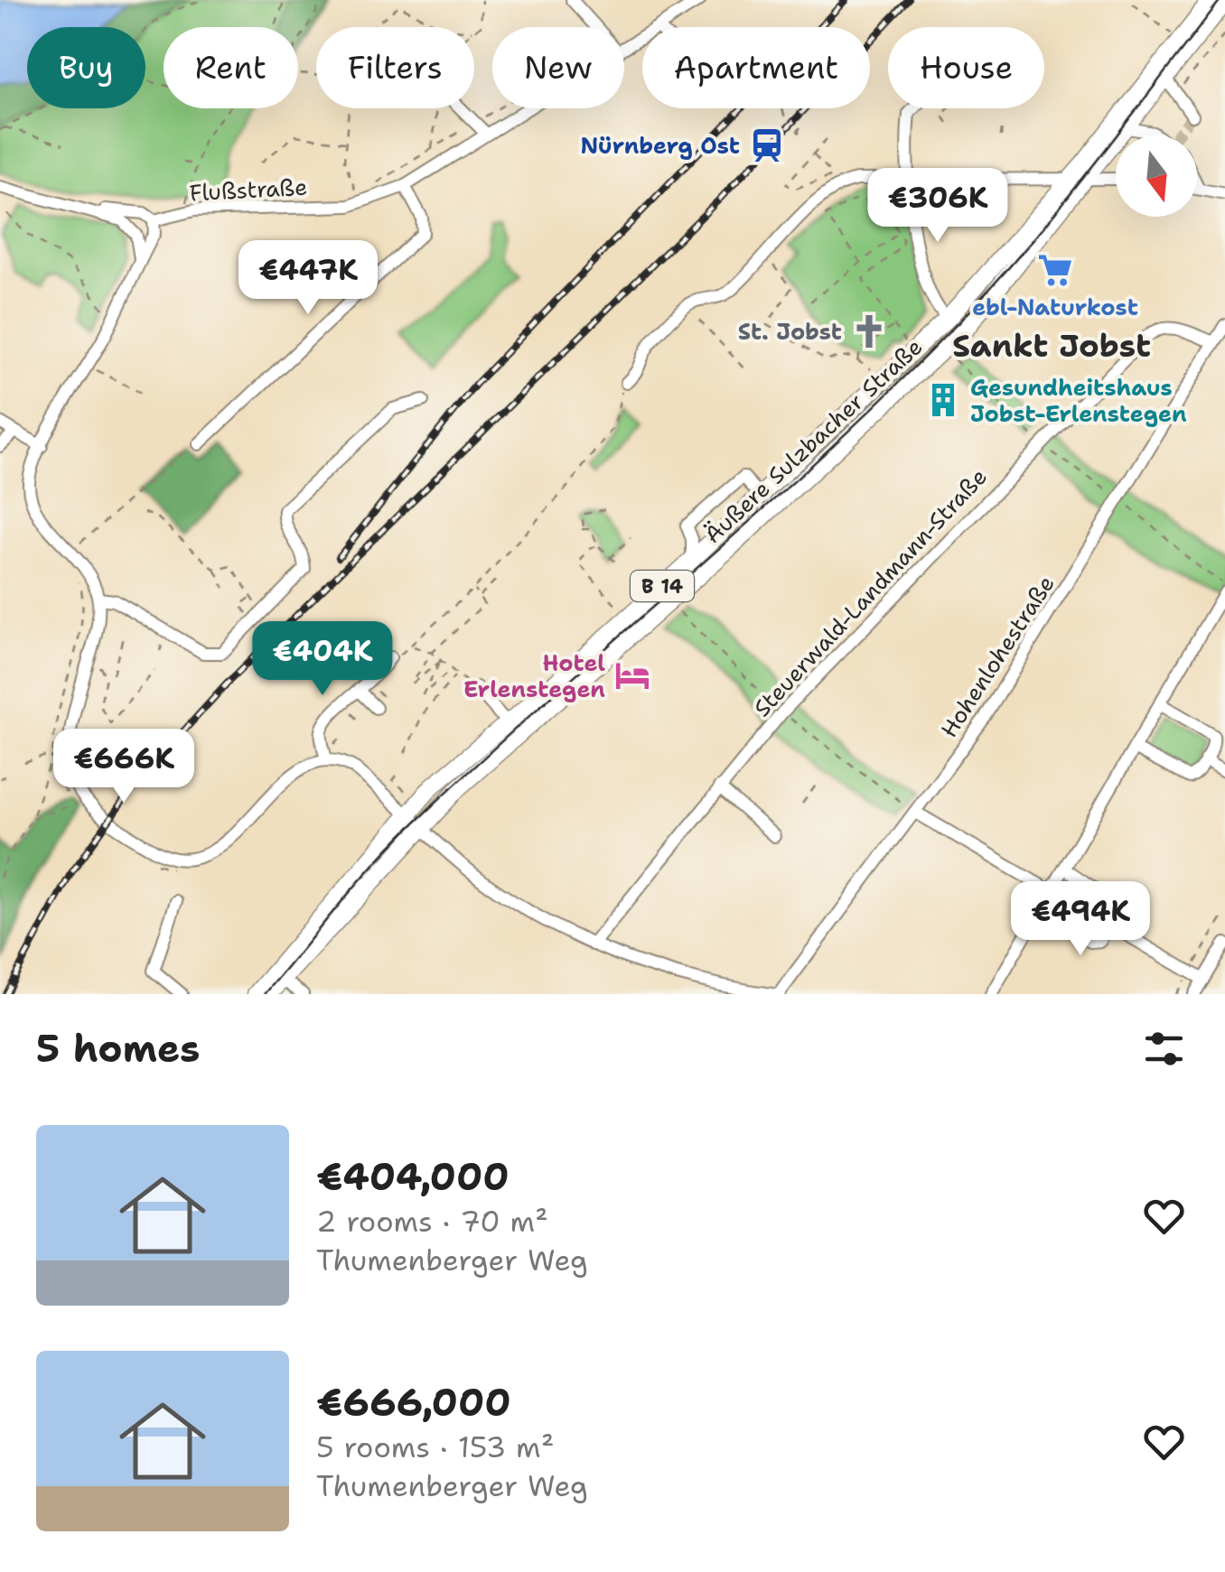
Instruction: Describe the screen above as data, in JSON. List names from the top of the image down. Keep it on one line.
{"streets":{"main road":["Äußere Sulzbacher Straße","B 14"],"street":["Flußstraße","Steuerwald-Landmann-Straße","Hohenlohestraße"]},"crossings":[["Äußere Sulzbacher Straße","B 14"],["Steuerwald-Landmann-Straße","Hohenlohestraße"]],"districts":["Sankt Jobst"],"places":{"station":["Nürnberg Ost"],"supermarket":["ebl-Naturkost"],"church":["St. Jobst"],"building":["Gesundheitshaus Jobst-Erlenstegen"],"hotel":["Hotel Erlenstegen"]},"north":"bottom","page":{"chip":["Buy","Rent","Filters","New","Apartment","House"],"price":["€306K","€447K","€404K","€666K","€494K"],"heading":"5 homes","list":[{"name":"€404,000","note":"2 rooms · 70 m² · Thumenberger Weg"},{"name":"€666,000","note":"5 rooms · 153 m² · Thumenberger Weg"}]}}
